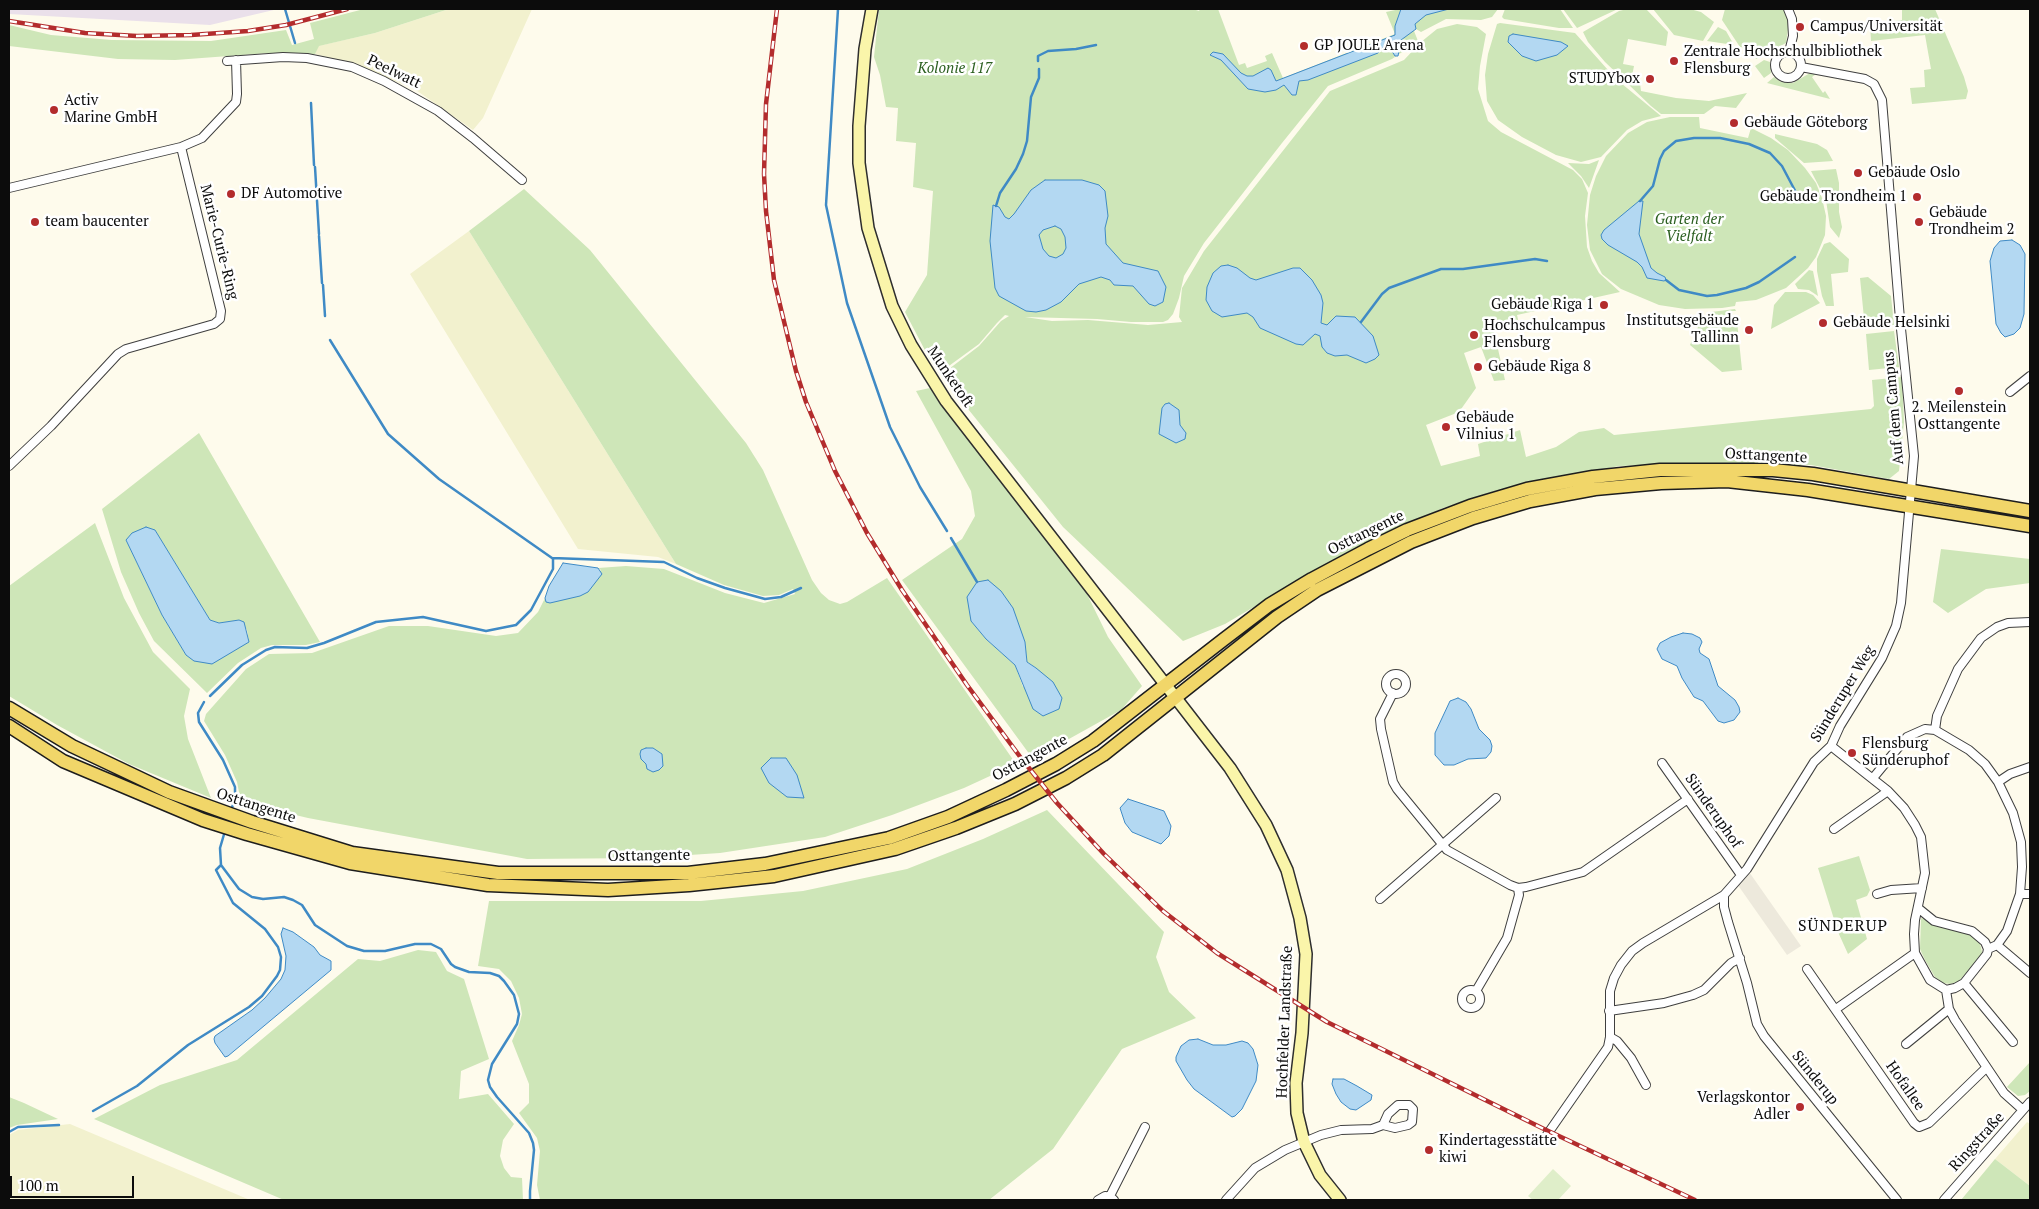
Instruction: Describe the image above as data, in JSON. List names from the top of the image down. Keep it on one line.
{"streets":{"main road":["Osttangente"],"street":["Peelwatt","Marie-Curie-Ring","Munketoft","Auf dem Campus","Sünderuper Weg","Sünderuphof","Hochfelder Landstraße","Sünderup","Hofallee","Ringstraße"]},"crossings":[["Munketoft","Osttangente"],["Munketoft","Hochfelder Landstraße"],["Auf dem Campus","Osttangente"],["Auf dem Campus","Sünderuper Weg"],["Osttangente","Sünderuper Weg"],["Osttangente","Hochfelder Landstraße"],["Sünderuper Weg","Sünderuphof"],["Sünderuper Weg","Sünderup"]],"districts":["SÜNDERUP"],"parks":["Kolonie 117","Garten der Vielfalt"],"places":["Campus/Universität","GP JOULE Arena","Zentrale Hochschulbibliothek Flensburg","STUDYbox","Activ Marine GmbH","Gebäude Göteborg","Gebäude Oslo","DF Automotive","Gebäude Trondheim 1","team baucenter","Gebäude Trondheim 2","Gebäude Riga 1","Gebäude Helsinki","Institutsgebäude Tallinn","Hochschulcampus Flensburg","Gebäude Riga 8","2. Meilenstein Osttangente","Gebäude Vilnius 1","Flensburg Sünderuphof","Verlagskontor Adler","Kindertagesstätte kiwi"],"scale_bar":"100 m"}
